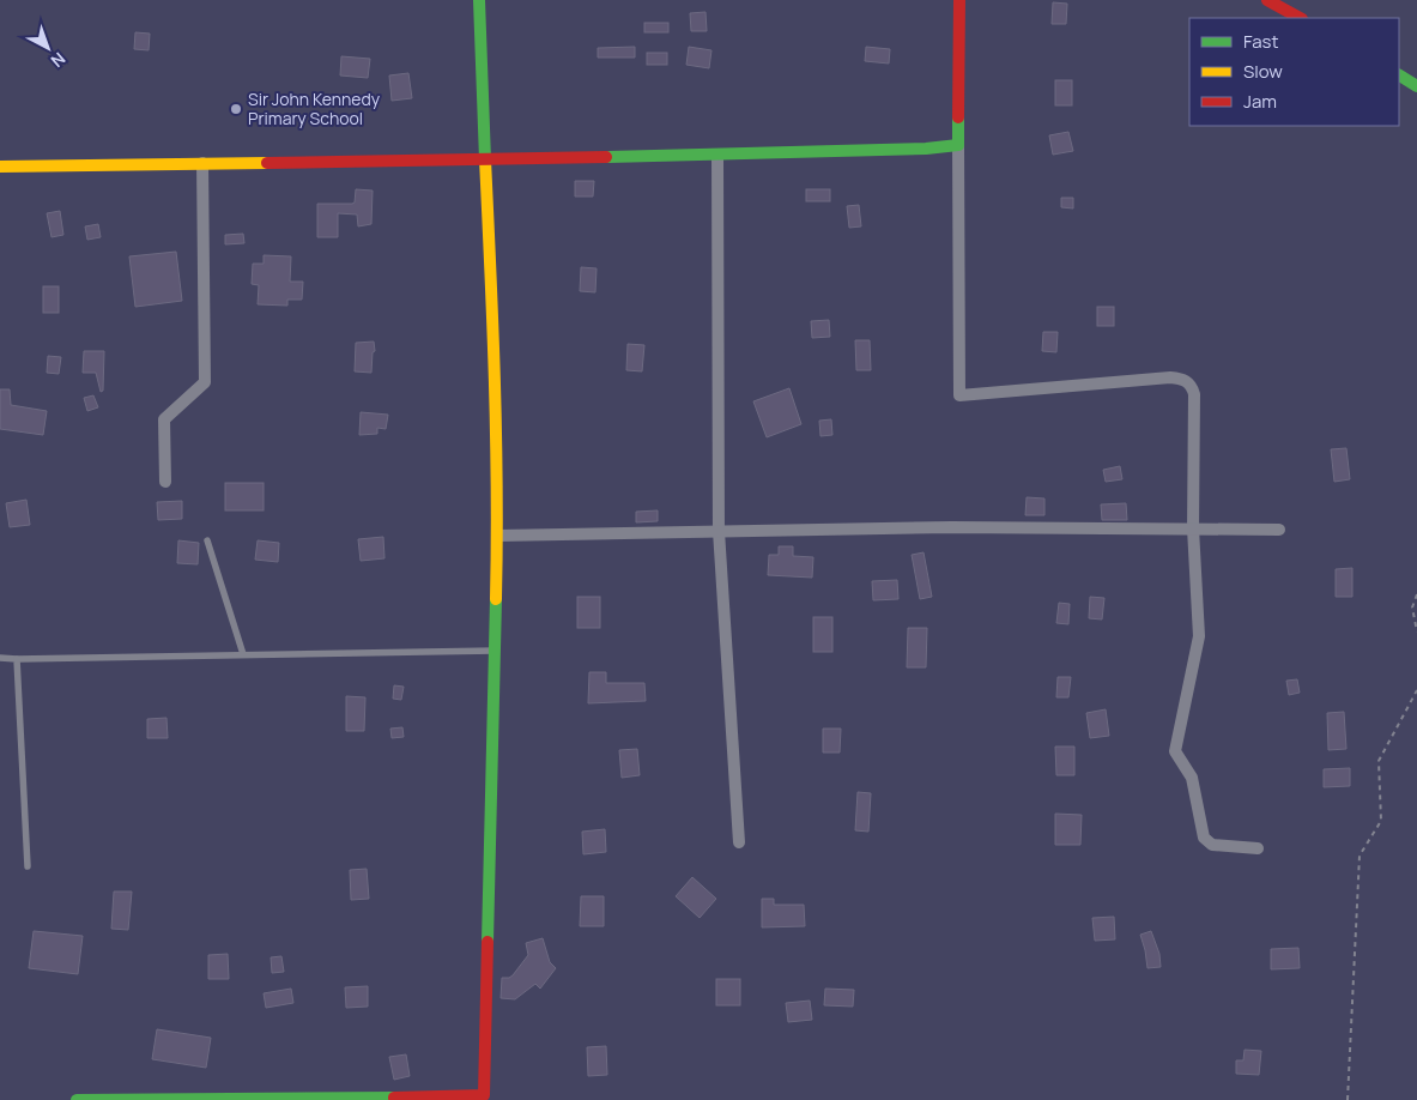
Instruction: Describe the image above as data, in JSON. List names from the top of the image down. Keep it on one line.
{"places":["Sir John Kennedy Primary School"],"legend":["Fast","Slow","Jam"],"north":"bottom right"}
